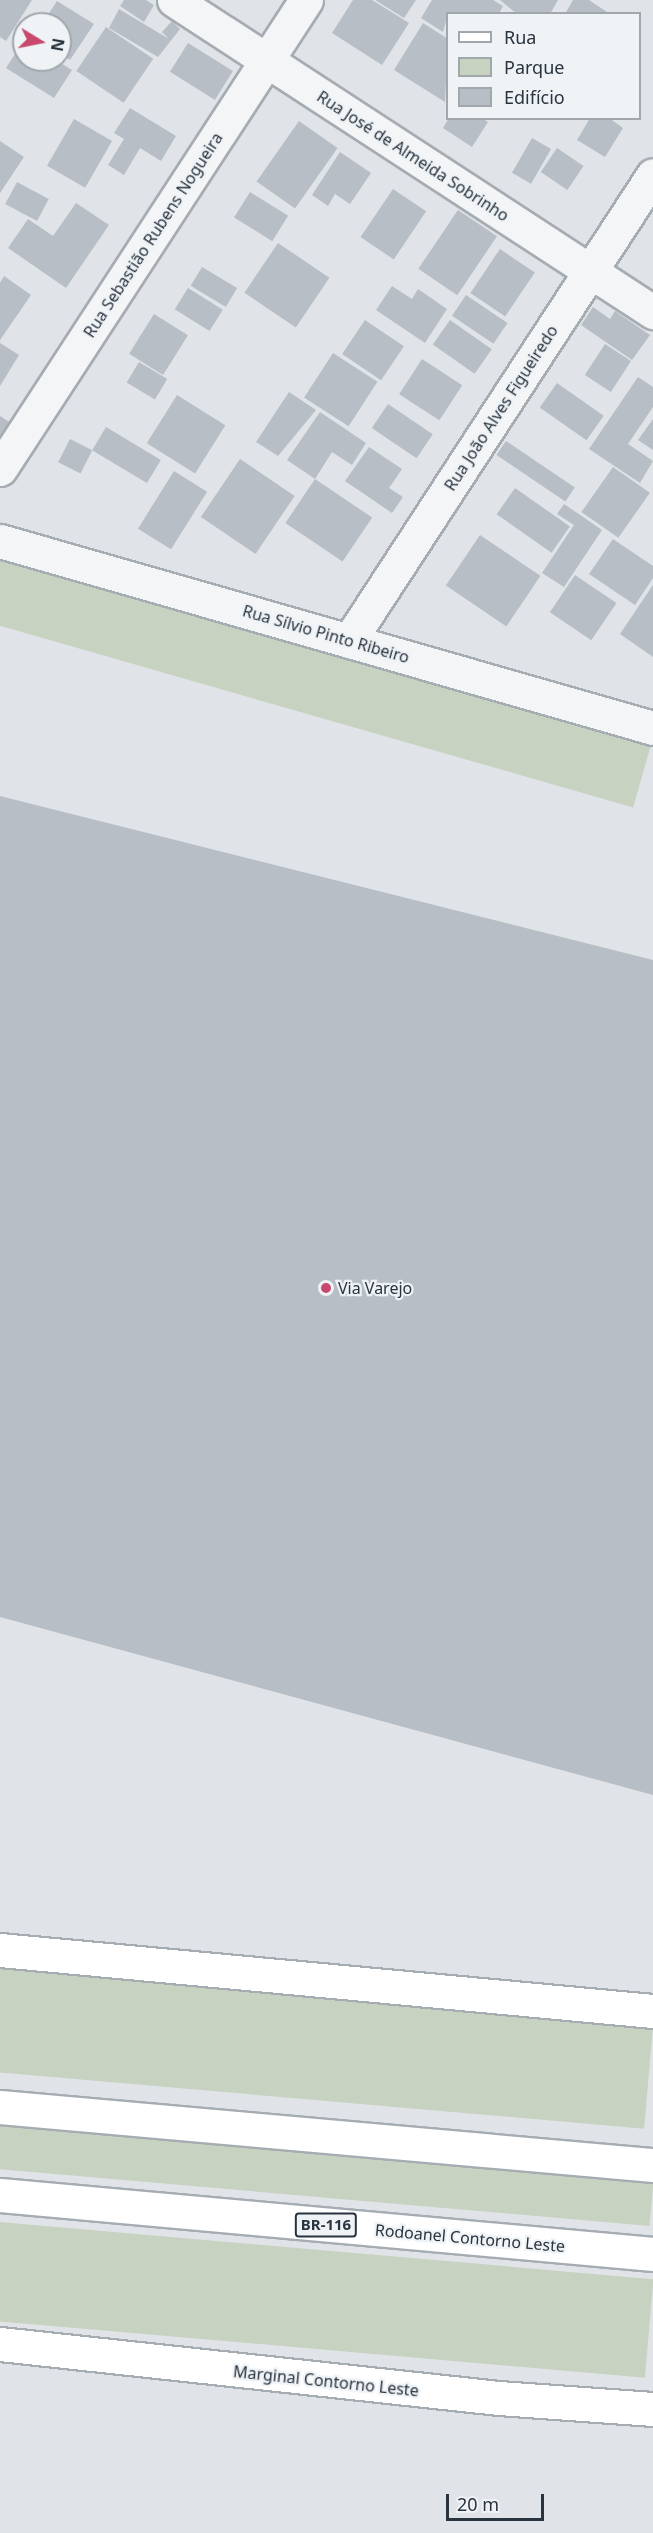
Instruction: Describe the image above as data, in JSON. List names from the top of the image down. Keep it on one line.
{"streets":{"main road":["BR-116","Rodoanel Contorno Leste","Marginal Contorno Leste"],"street":["Rua José de Almeida Sobrinho","Rua Sebastião Rubens Nogueira","Rua João Alves Figueiredo","Rua Sílvio Pinto Ribeiro"]},"crossings":[["Rua José de Almeida Sobrinho","Rua Sebastião Rubens Nogueira"],["Rua José de Almeida Sobrinho","Rua João Alves Figueiredo"],["Rua João Alves Figueiredo","Rua Sílvio Pinto Ribeiro"]],"places":["Via Varejo"],"legend":["Rua","Parque","Edifício"],"scale_bar":"20 m","north":"right"}
